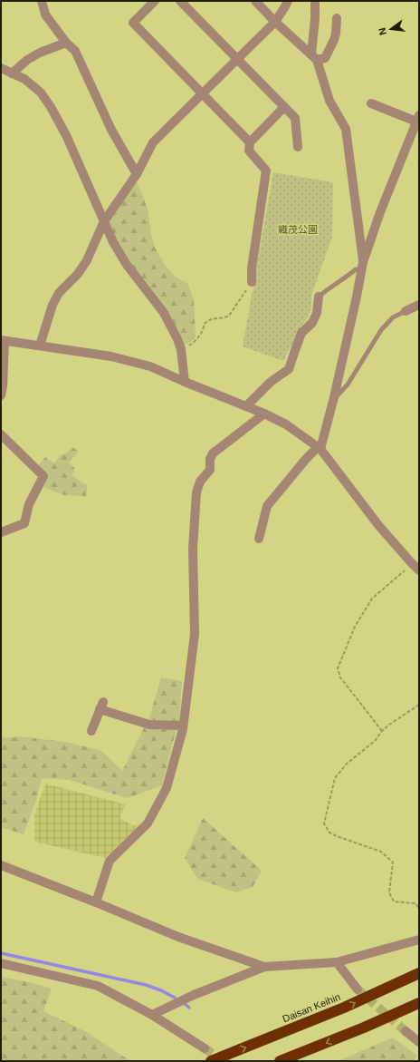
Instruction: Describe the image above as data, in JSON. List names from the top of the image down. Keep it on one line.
{"streets":{"highway":["Daisan Keihin"]},"parks":["織茂公園"],"north":"left"}
